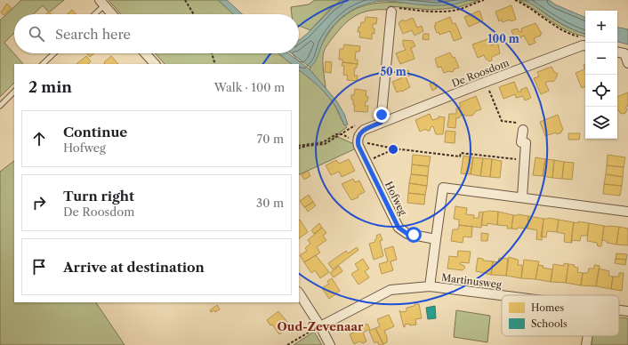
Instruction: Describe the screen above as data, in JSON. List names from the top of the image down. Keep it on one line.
{"streets":{"street":["De Roosdom","Hofweg","Martinusweg"]},"crossings":[["De Roosdom","Hofweg"]],"districts":["Oud-Zevenaar"],"legend":["Homes","Schools"],"page":{"map_buttons":["+","−"],"search":"Search here","heading":["2 min","Walk · 100 m"],"list":[["Continue","Hofweg","70 m"],["Turn right","De Roosdom","30 m"],"Arrive at destination"]},"rings":["100 m","50 m"]}
